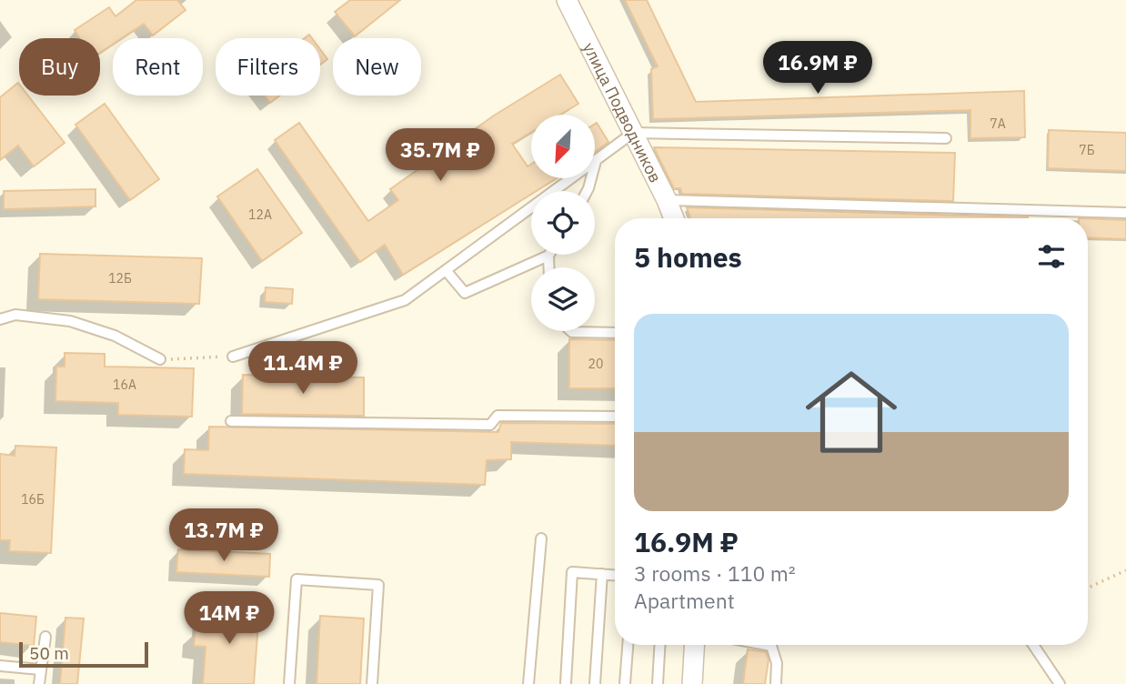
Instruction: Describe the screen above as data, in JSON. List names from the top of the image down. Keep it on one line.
{"streets":{"street":["улица Подводников"]},"house_numbers":["7А","7Б","12А","12Б","20","16А","16Б"],"scale_bar":"50 m","north":"bottom left","page":{"chip":["Buy","Rent","Filters","New"],"price":["16.9M ₽","35.7M ₽","11.4M ₽","13.7M ₽","14M ₽"],"heading":"5 homes","list":[{"name":"16.9M ₽","note":"3 rooms · 110 m² · Apartment"}],"scale":"50 m"}}
